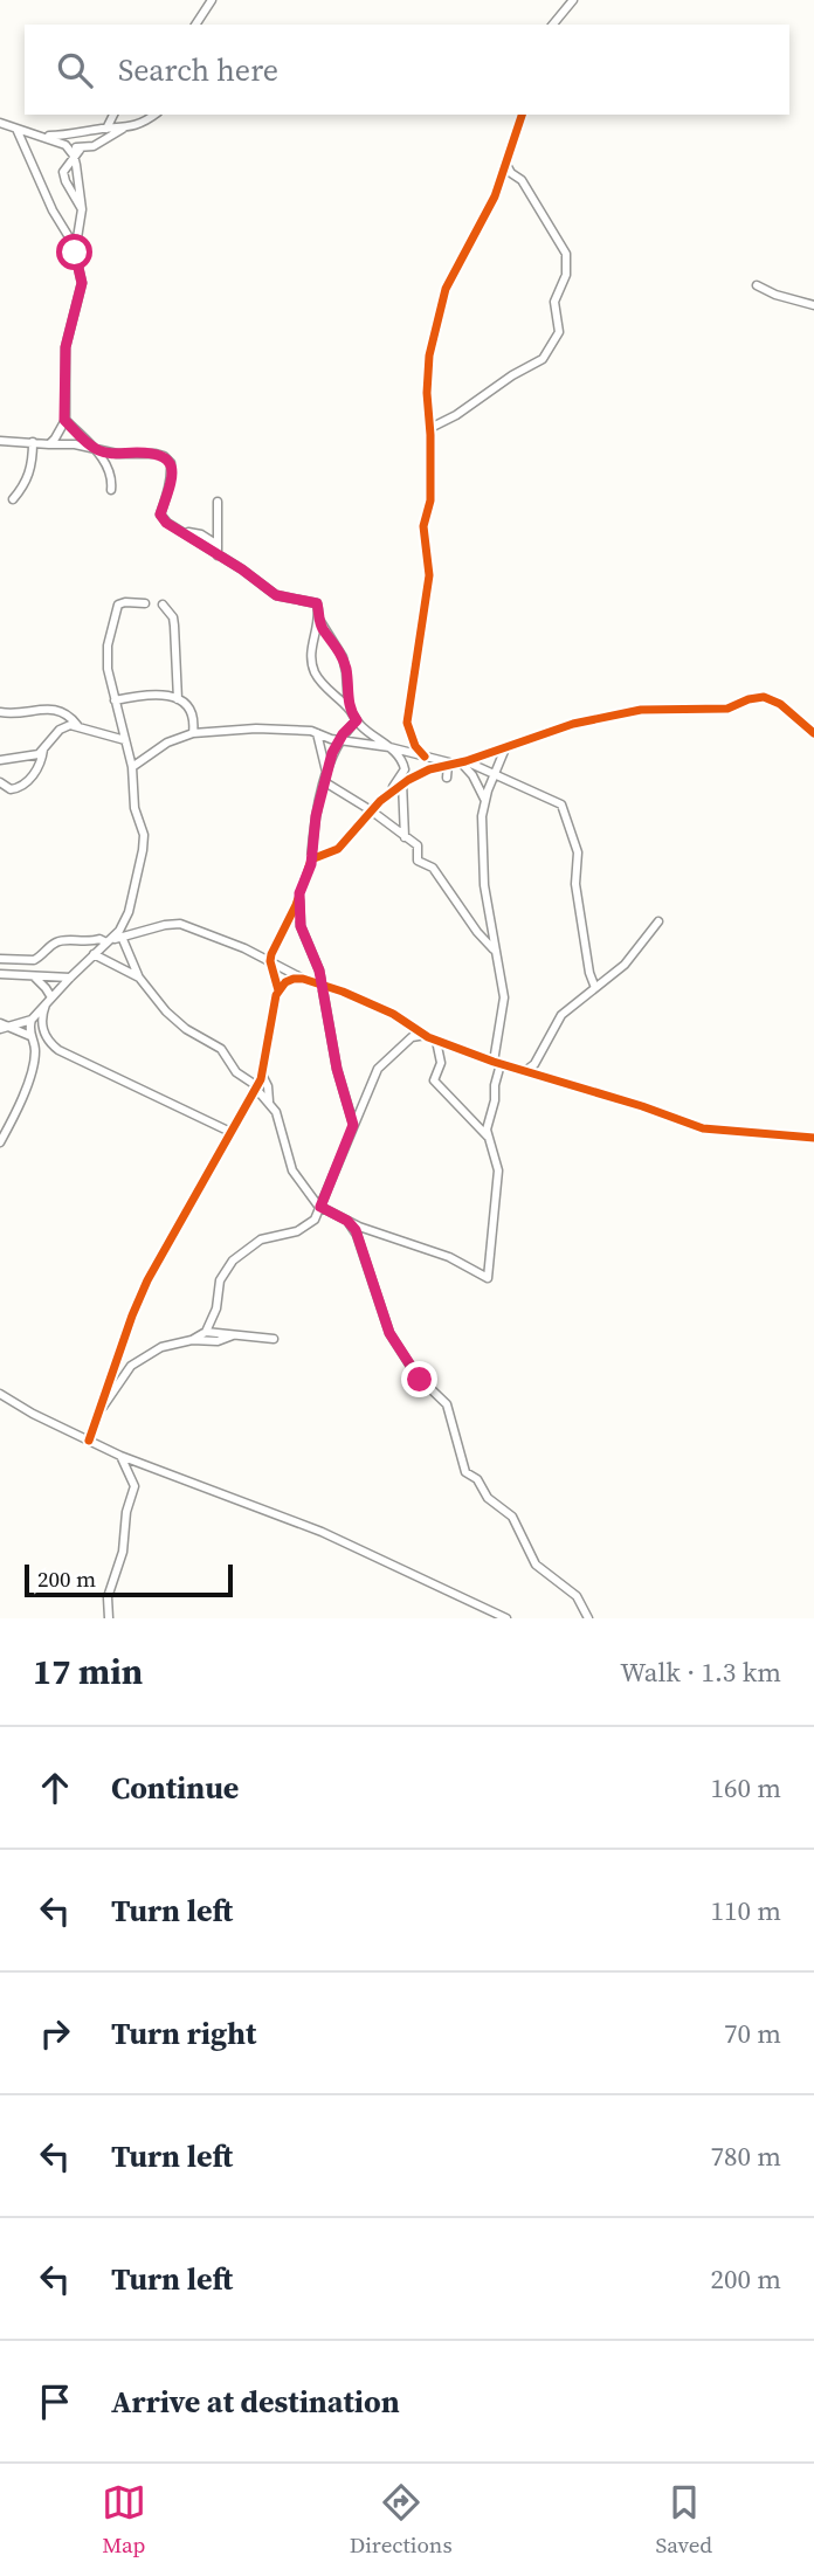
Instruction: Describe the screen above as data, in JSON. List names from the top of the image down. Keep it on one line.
{"scale_bar":"200 m","page":{"search":"Search here","scale":"200 m","heading":["17 min","Walk · 1.3 km"],"list":[["Continue","160 m"],["Turn left","110 m"],["Turn right","70 m"],["Turn left","780 m"],["Turn left","200 m"],"Arrive at destination"],"nav":["Map","Directions","Saved"]}}
